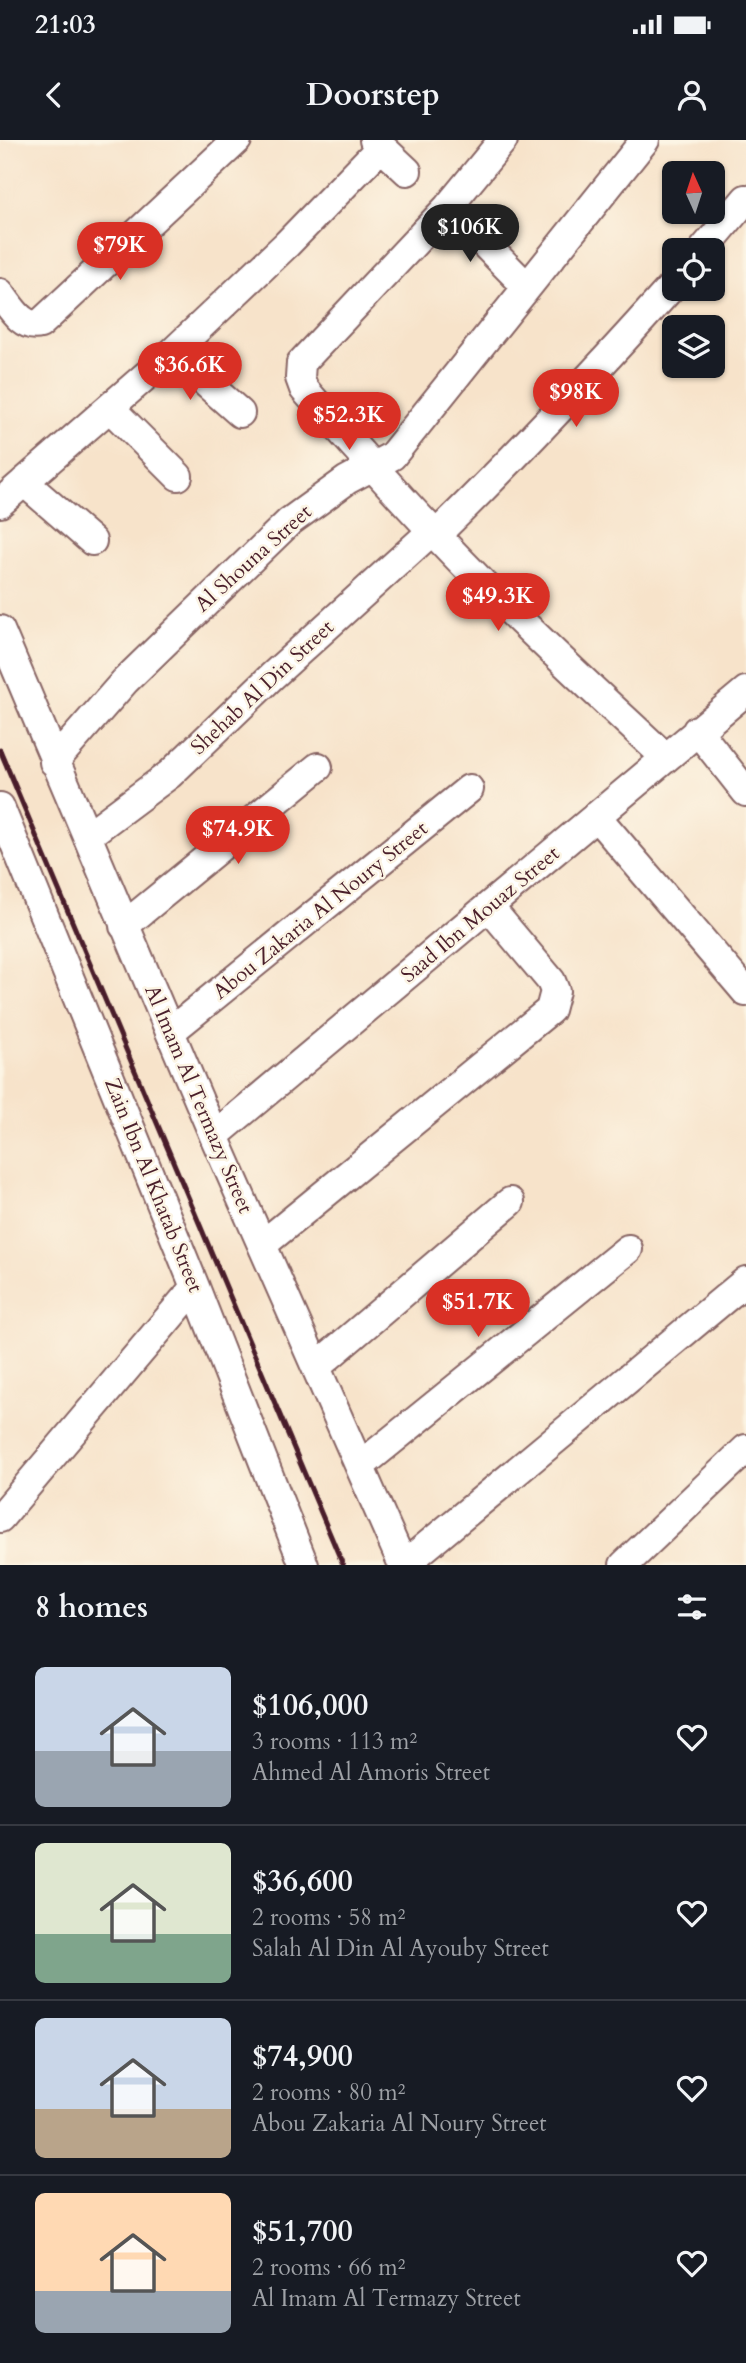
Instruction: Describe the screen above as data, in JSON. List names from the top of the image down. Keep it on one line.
{"streets":{"street":["Al Shouna Street","Shehab Al Din Street","Abou Zakaria Al Noury Street","Saad Ibn Mouaz Street","Al Imam Al Termazy Street","Zain Ibn Al Khatab Street"]},"crossings":[["Al Shouna Street","Al Imam Al Termazy Street"],["Shehab Al Din Street","Al Imam Al Termazy Street"],["Abou Zakaria Al Noury Street","Al Imam Al Termazy Street"],["Saad Ibn Mouaz Street","Al Imam Al Termazy Street"]],"north":"top","page":{"status":"21:03","header":"Doorstep","price":["$106K","$79K","$36.6K","$98K","$52.3K","$49.3K","$74.9K","$51.7K"],"heading":"8 homes","list":[{"name":"$106,000","note":"3 rooms · 113 m² · Ahmed Al Amoris Street"},{"name":"$36,600","note":"2 rooms · 58 m² · Salah Al Din Al Ayouby Street"},{"name":"$74,900","note":"2 rooms · 80 m² · Abou Zakaria Al Noury Street"},{"name":"$51,700","note":"2 rooms · 66 m² · Al Imam Al Termazy Street"}]}}
